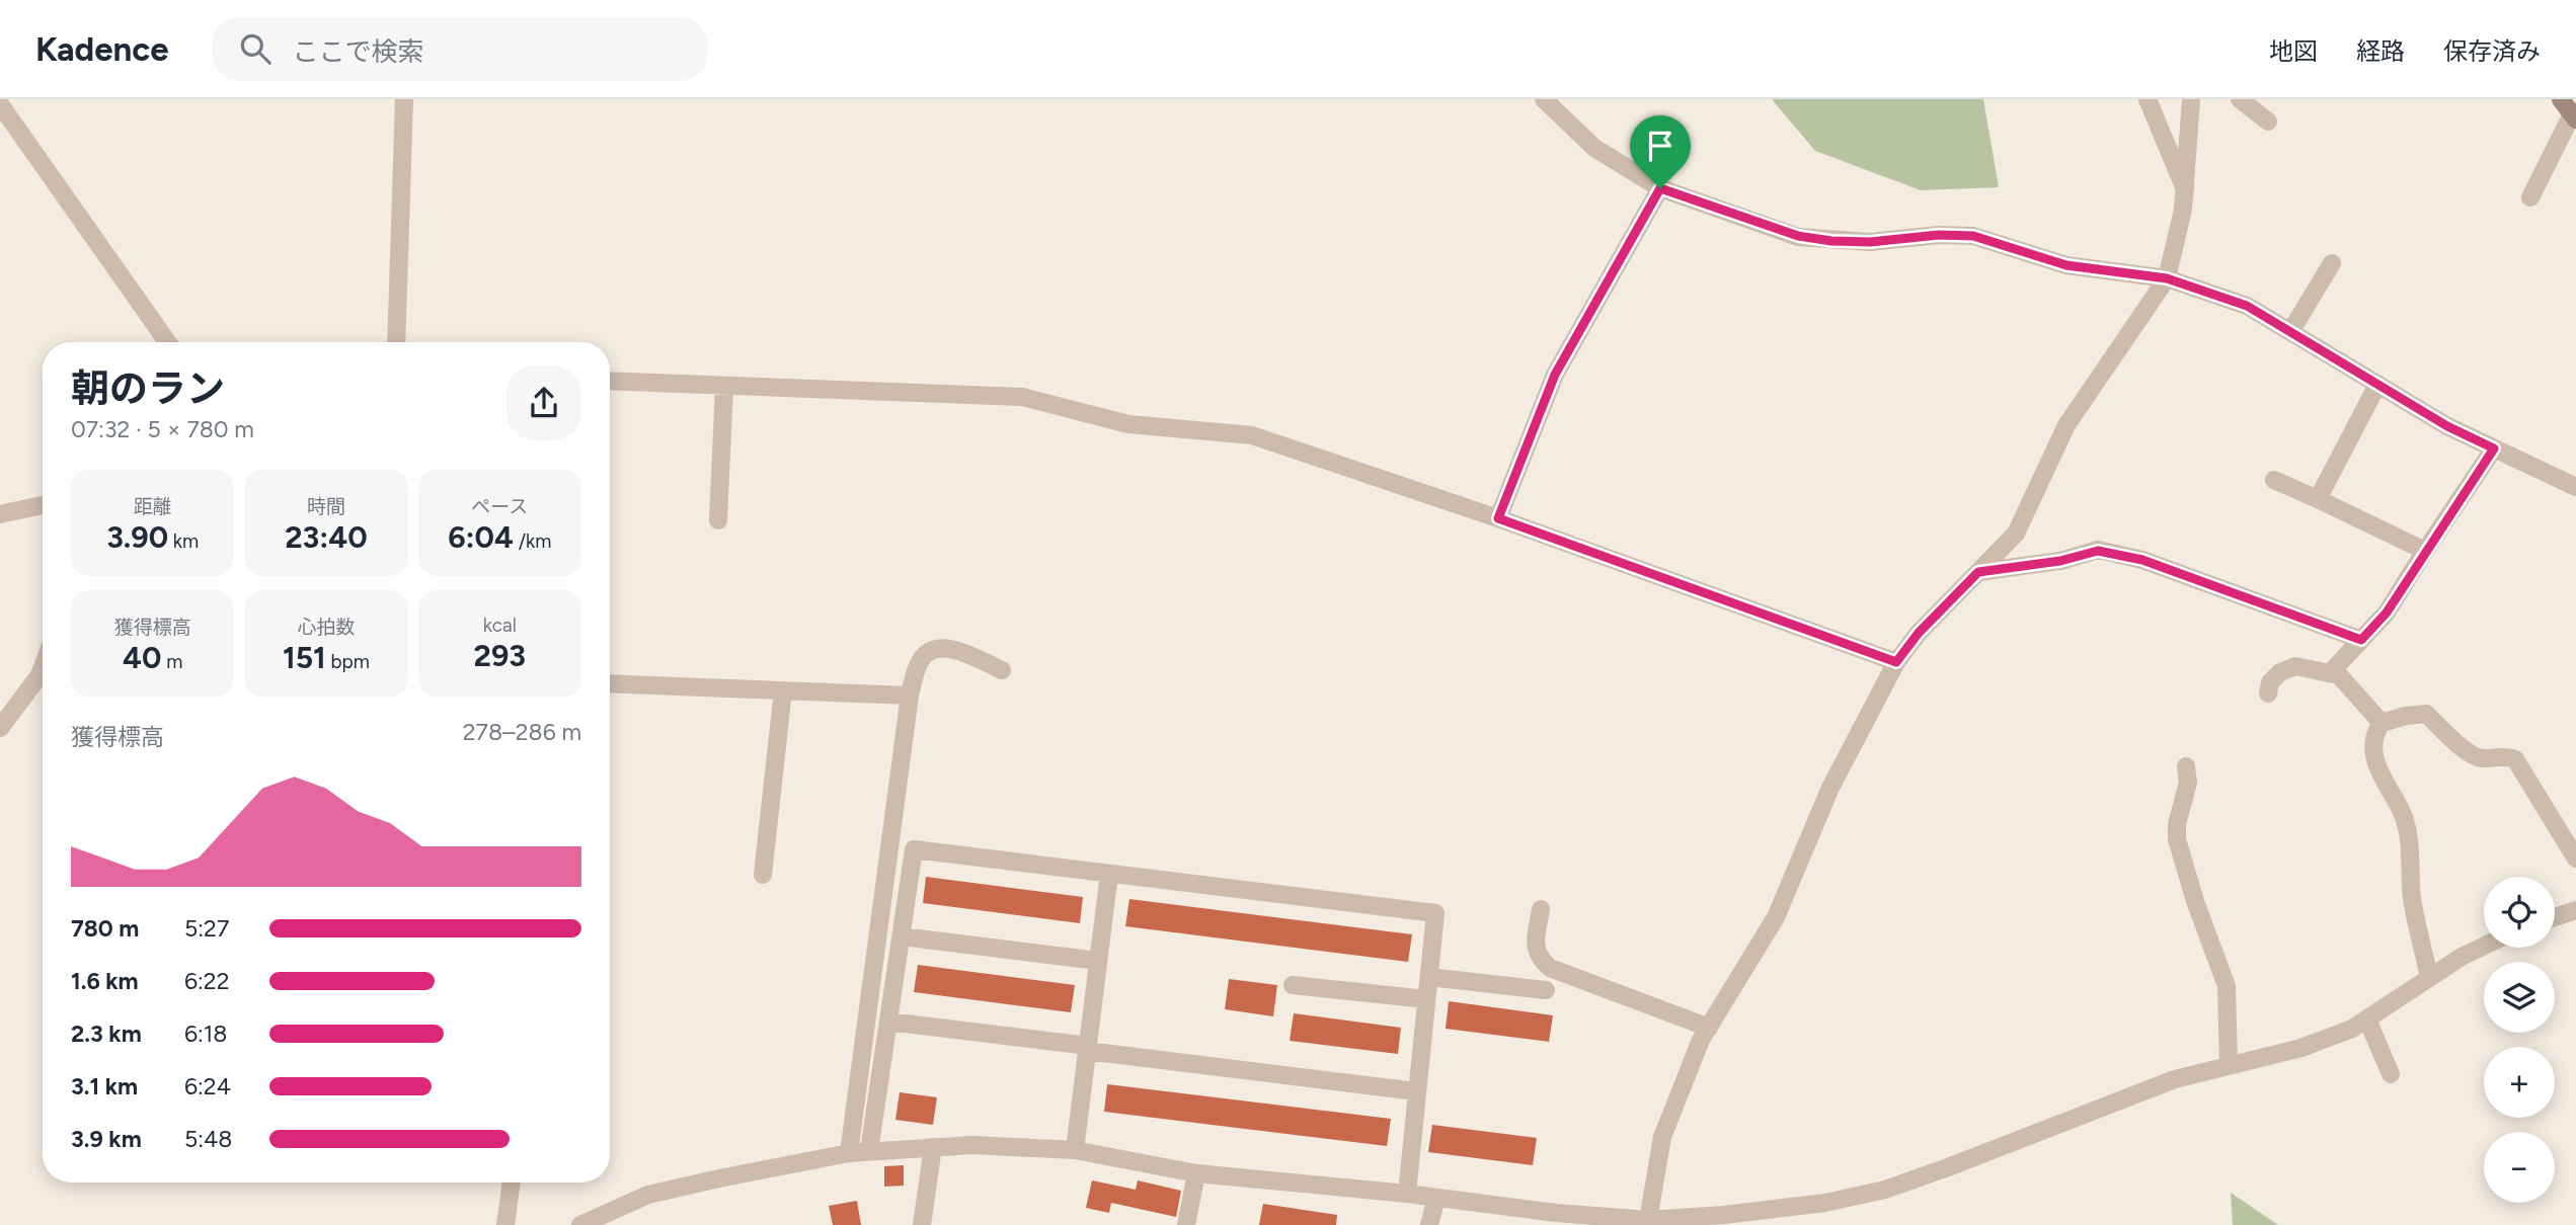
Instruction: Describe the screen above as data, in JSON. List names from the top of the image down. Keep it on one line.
{"page":{"header":"Kadence","search":"ここで検索","nav":["地図","経路","保存済み"],"heading":["朝のラン","07:32 · 5 × 780 m"],"stats":[["距離","3.90 km"],["時間","23:40"],["ペース","6:04 /km"],["獲得標高","40 m"],["心拍数","151 bpm"],["kcal","293"]],"chart":["獲得標高","278–286 m"],"map_buttons":["+","−"],"list":[{"name":"780 m","note":"5:27"},{"name":"1.6 km","note":"6:22"},{"name":"2.3 km","note":"6:18"},{"name":"3.1 km","note":"6:24"},{"name":"3.9 km","note":"5:48"}]}}
